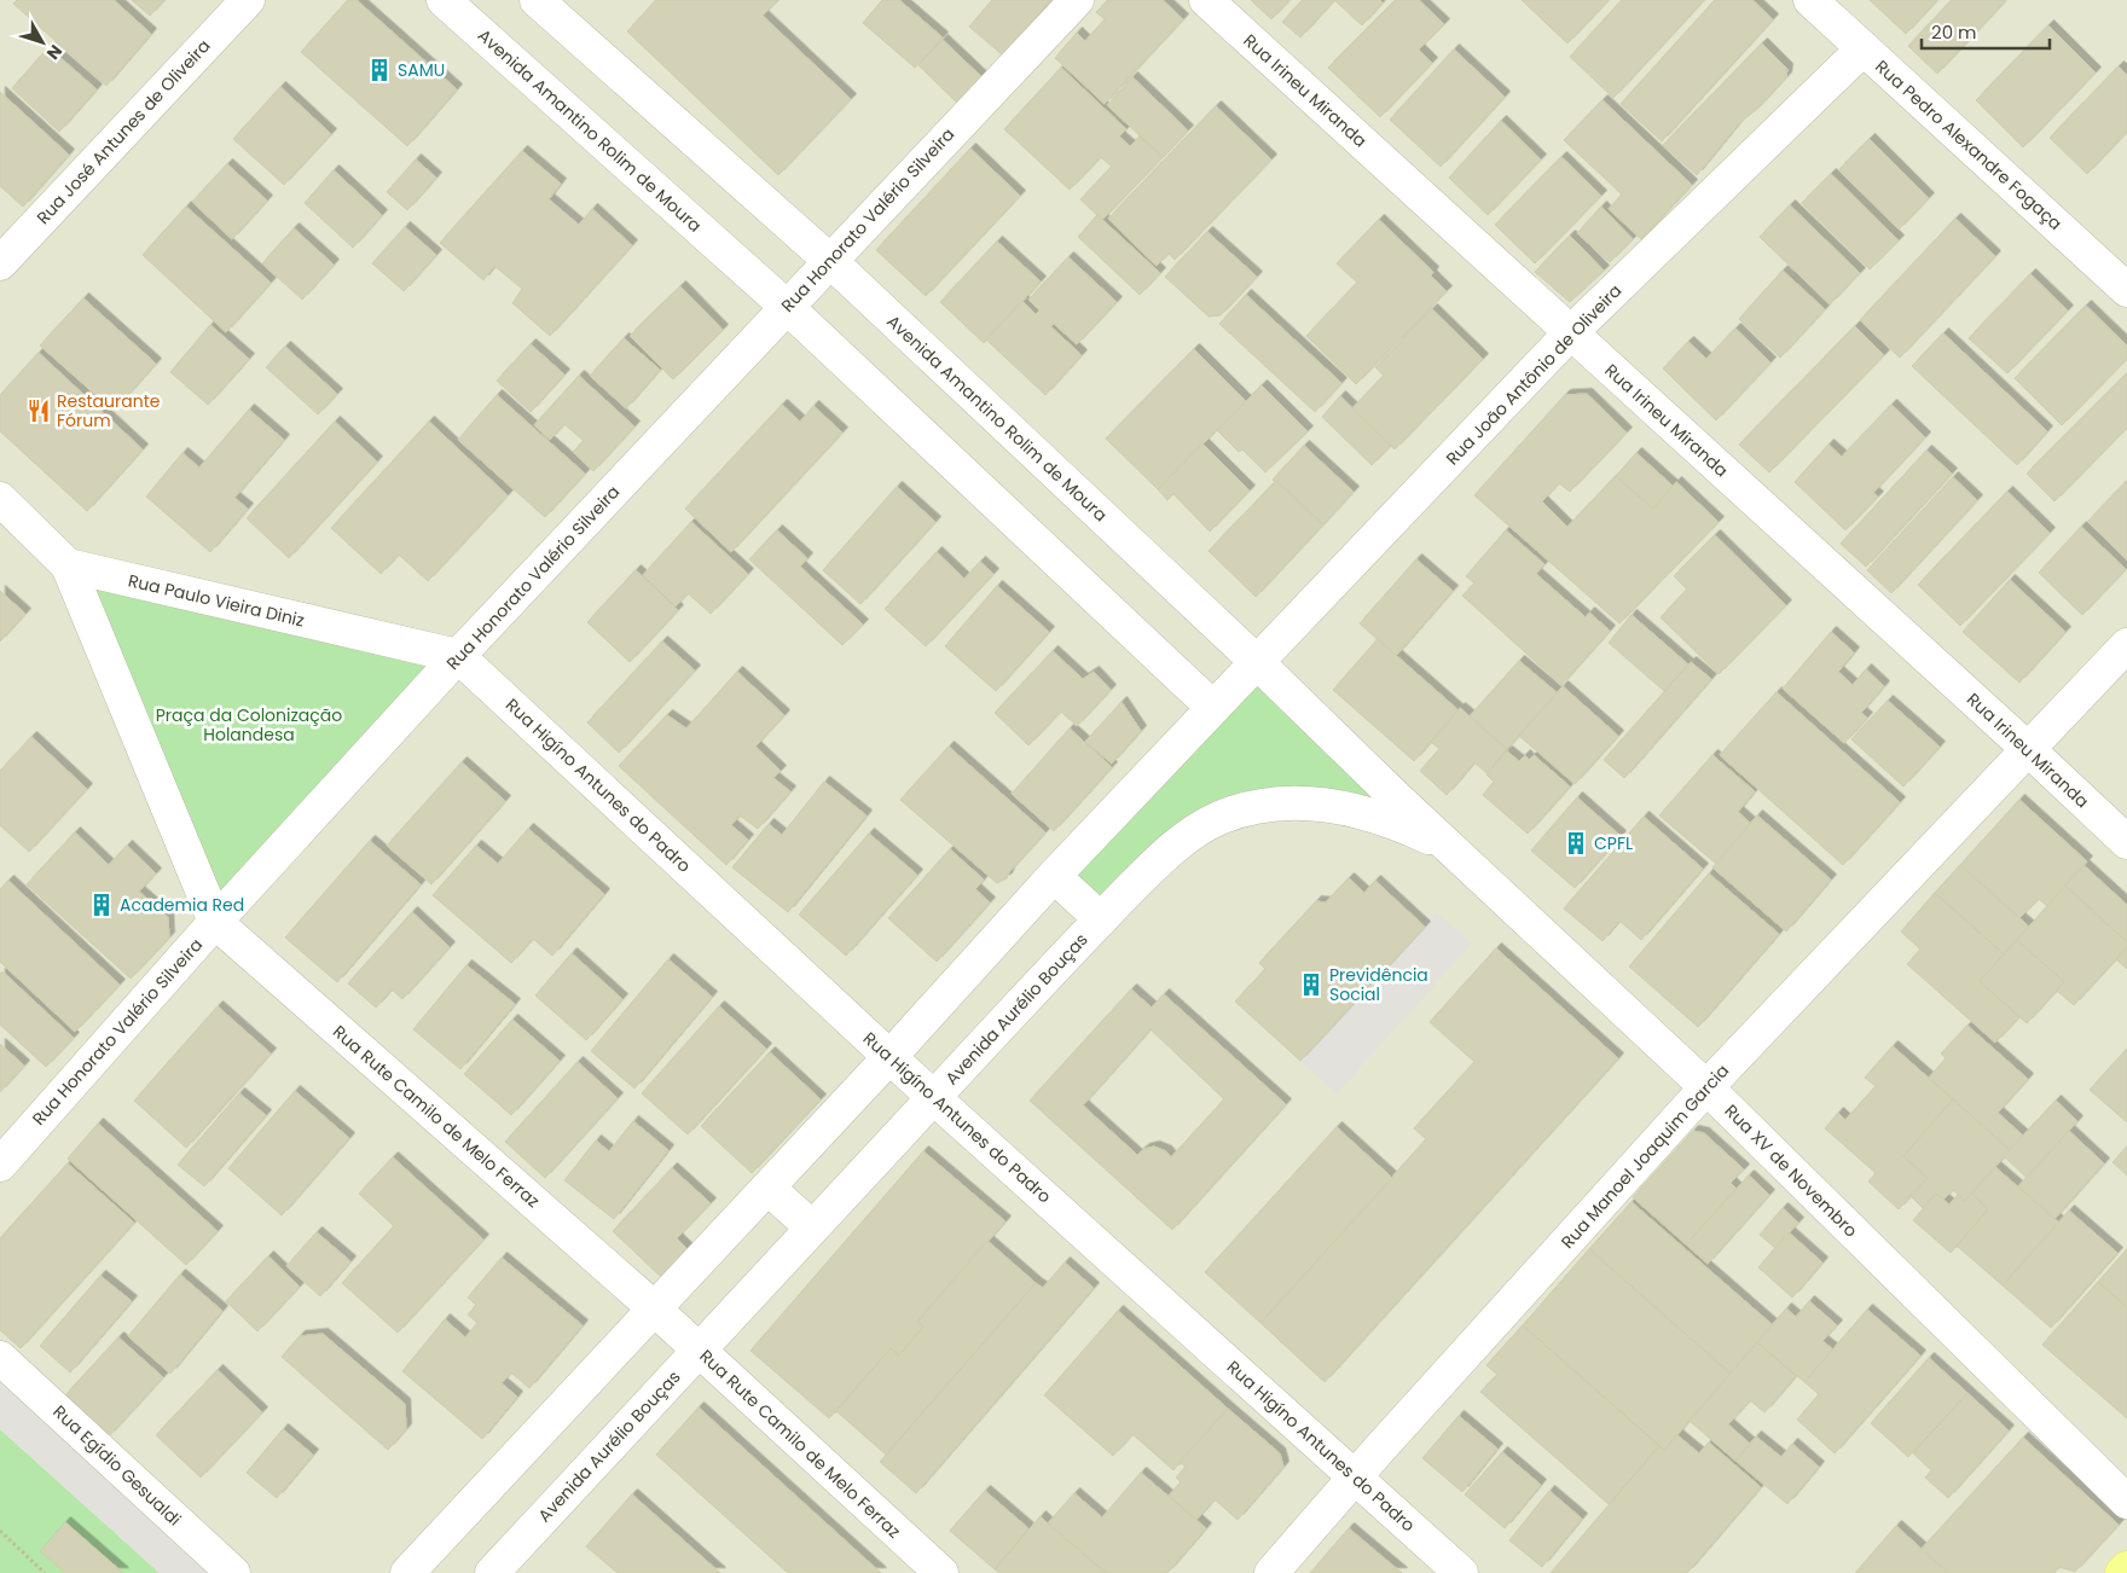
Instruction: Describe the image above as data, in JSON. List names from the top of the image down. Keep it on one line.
{"streets":{"street":["Rua Irineu Miranda","Avenida Amantino Rolim de Moura","Rua José Antunes de Oliveira","Rua Pedro Alexandre Fogaça","Rua Honorato Valério Silveira","Rua João Antônio de Oliveira","Rua Paulo Vieira Diniz","Rua Higíno Antunes do Padro","Avenida Aurélio Bouças","Rua Rute Camilo de Melo Ferraz","Rua Manoel Joaquim Garcia","Rua XV de Novembro","Rua Egídio Gesualdi"]},"crossings":[["Rua Irineu Miranda","Rua João Antônio de Oliveira"],["Rua Irineu Miranda","Rua Manoel Joaquim Garcia"],["Avenida Amantino Rolim de Moura","Rua Honorato Valério Silveira"],["Avenida Amantino Rolim de Moura","Rua João Antônio de Oliveira"],["Avenida Amantino Rolim de Moura","Avenida Aurélio Bouças"],["Avenida Amantino Rolim de Moura","Rua XV de Novembro"],["Rua Pedro Alexandre Fogaça","Rua João Antônio de Oliveira"],["Rua Honorato Valério Silveira","Rua Paulo Vieira Diniz"],["Rua Honorato Valério Silveira","Rua Higíno Antunes do Padro"],["Rua Honorato Valério Silveira","Rua Rute Camilo de Melo Ferraz"],["Rua Paulo Vieira Diniz","Rua Higíno Antunes do Padro"],["Rua Paulo Vieira Diniz","Rua Rute Camilo de Melo Ferraz"],["Rua Higíno Antunes do Padro","Avenida Aurélio Bouças"],["Rua Higíno Antunes do Padro","Rua Manoel Joaquim Garcia"],["Avenida Aurélio Bouças","Rua Rute Camilo de Melo Ferraz"],["Avenida Aurélio Bouças","Rua XV de Novembro"],["Rua Manoel Joaquim Garcia","Rua XV de Novembro"]],"parks":["Praça da Colonização Holandesa"],"places":{"building":["SAMU","CPFL","Academia Red","Previdência Social"],"restaurant":["Restaurante Fórum"]},"scale_bar":"20 m","north":"bottom right"}
